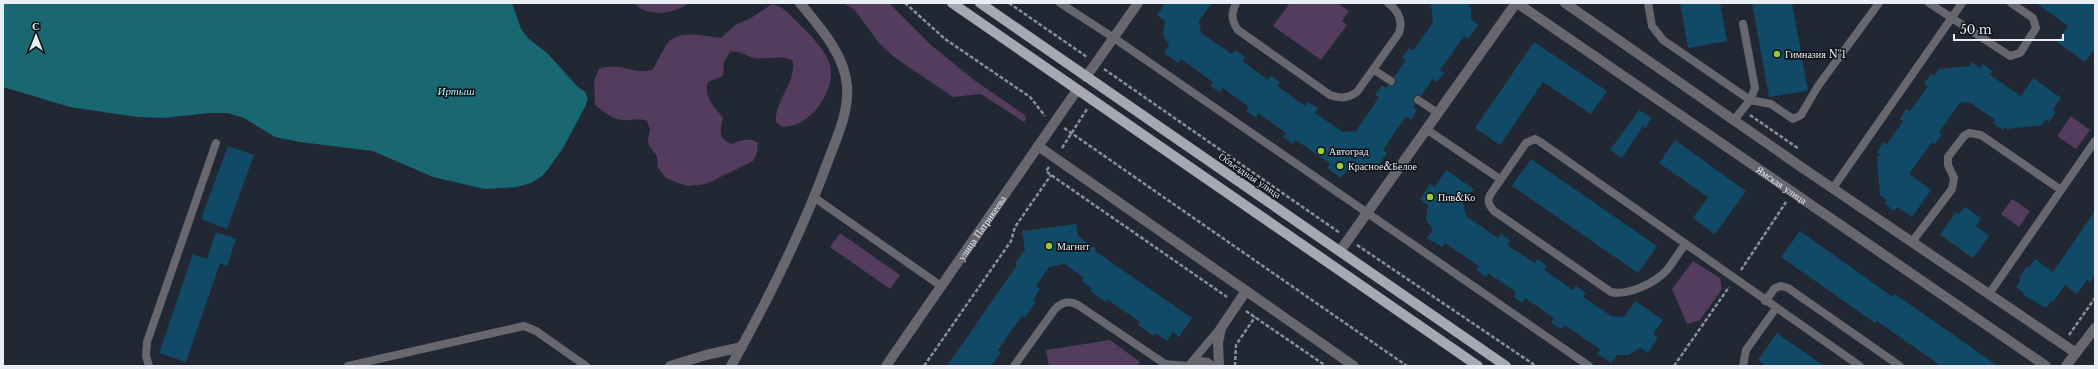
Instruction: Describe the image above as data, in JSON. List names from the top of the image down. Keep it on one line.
{"streets":{"main road":["Объездная улица"],"street":["Ямская улица","улица Патрикеева"]},"water":["Иртыш"],"places":["Гимназия №1","Автоград","Красное&Белое","Пив&Ко","Магнит"],"scale_bar":"50 m","north":"top"}
